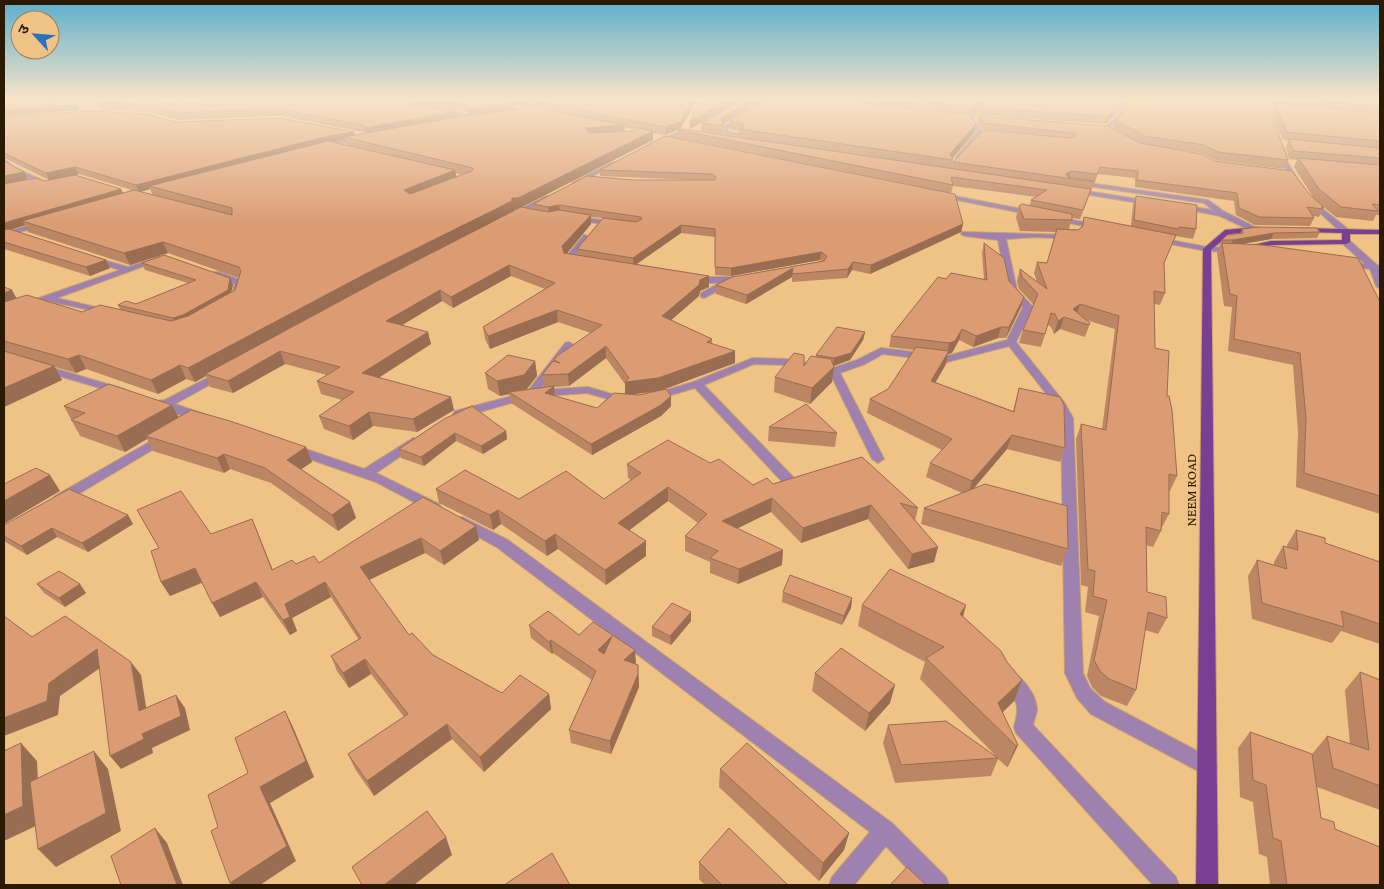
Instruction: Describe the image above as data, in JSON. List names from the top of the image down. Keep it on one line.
{"streets":{"main road":["NEEM ROAD"]},"north":"top left"}
